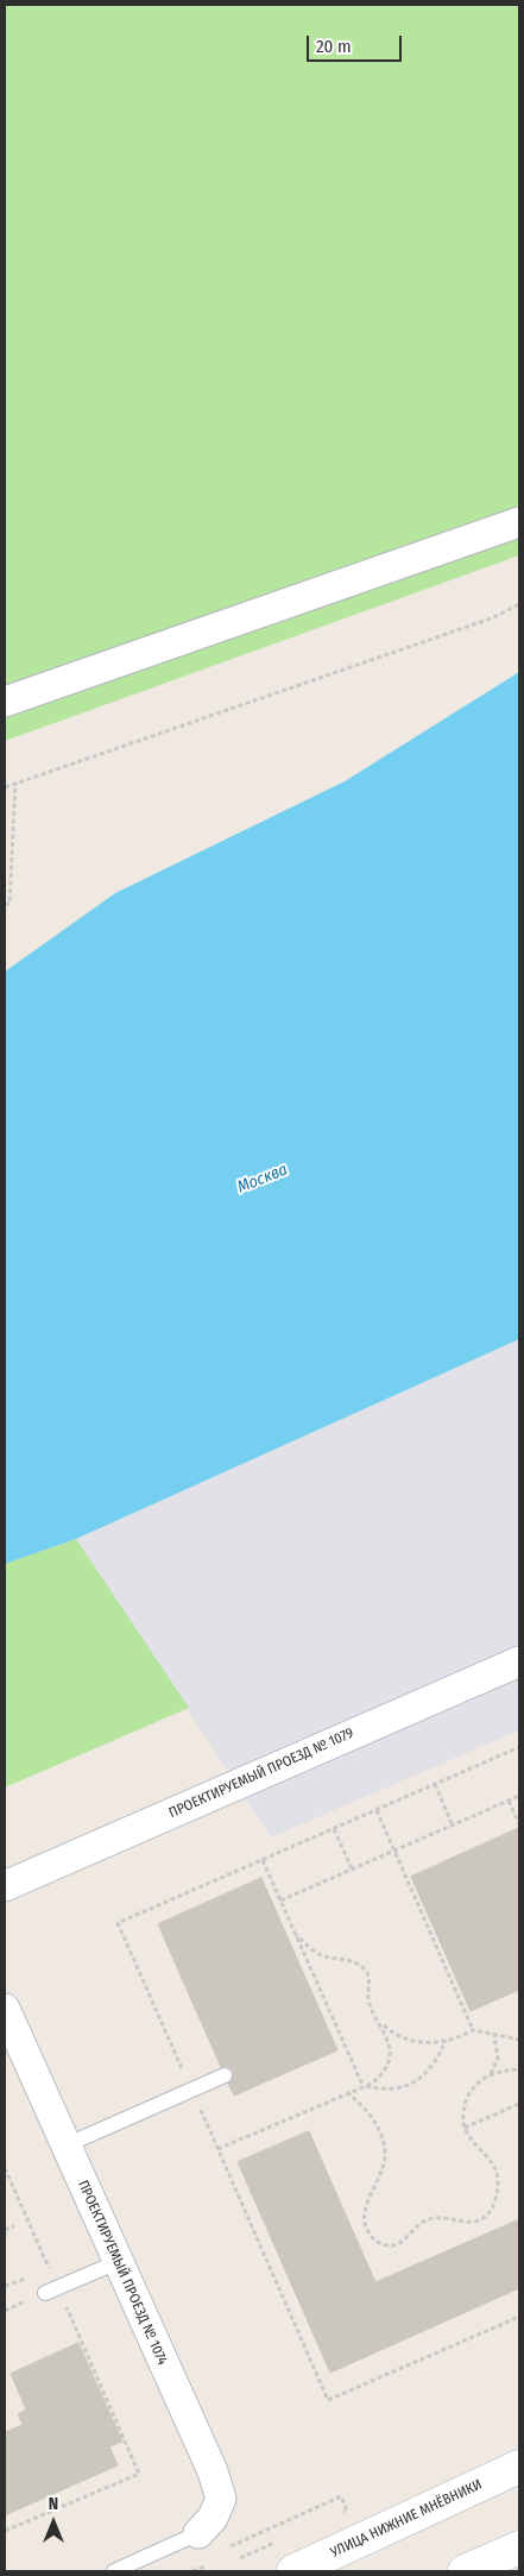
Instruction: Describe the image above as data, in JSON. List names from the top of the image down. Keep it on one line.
{"streets":{"main road":["УЛИЦА НИЖНИЕ МНЁВНИКИ"],"street":["ПРОЕКТИРУЕМЫЙ ПРОЕЗД № 1079","ПРОЕКТИРУЕМЫЙ ПРОЕЗД № 1074"]},"water":["Москва"],"scale_bar":"20 m","north":"top"}
